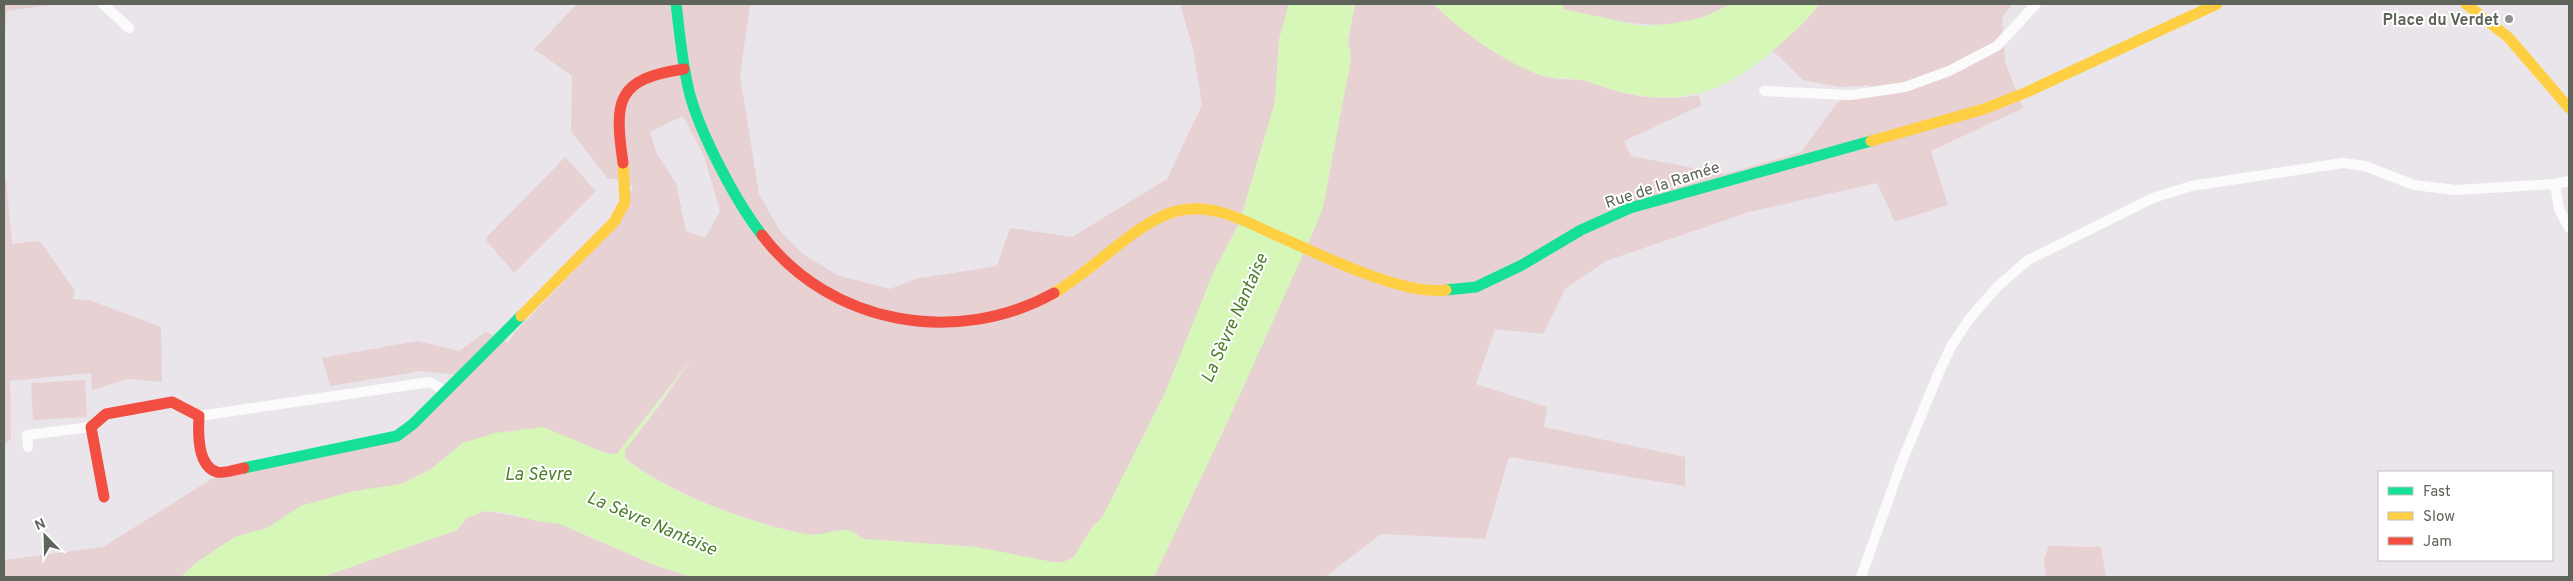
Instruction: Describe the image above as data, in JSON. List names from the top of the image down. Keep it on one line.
{"streets":{"main road":["Rue de la Ramée"]},"water":["La Sèvre Nantaise","La Sèvre"],"places":["Place du Verdet"],"legend":["Fast","Slow","Jam"],"north":"top left"}
